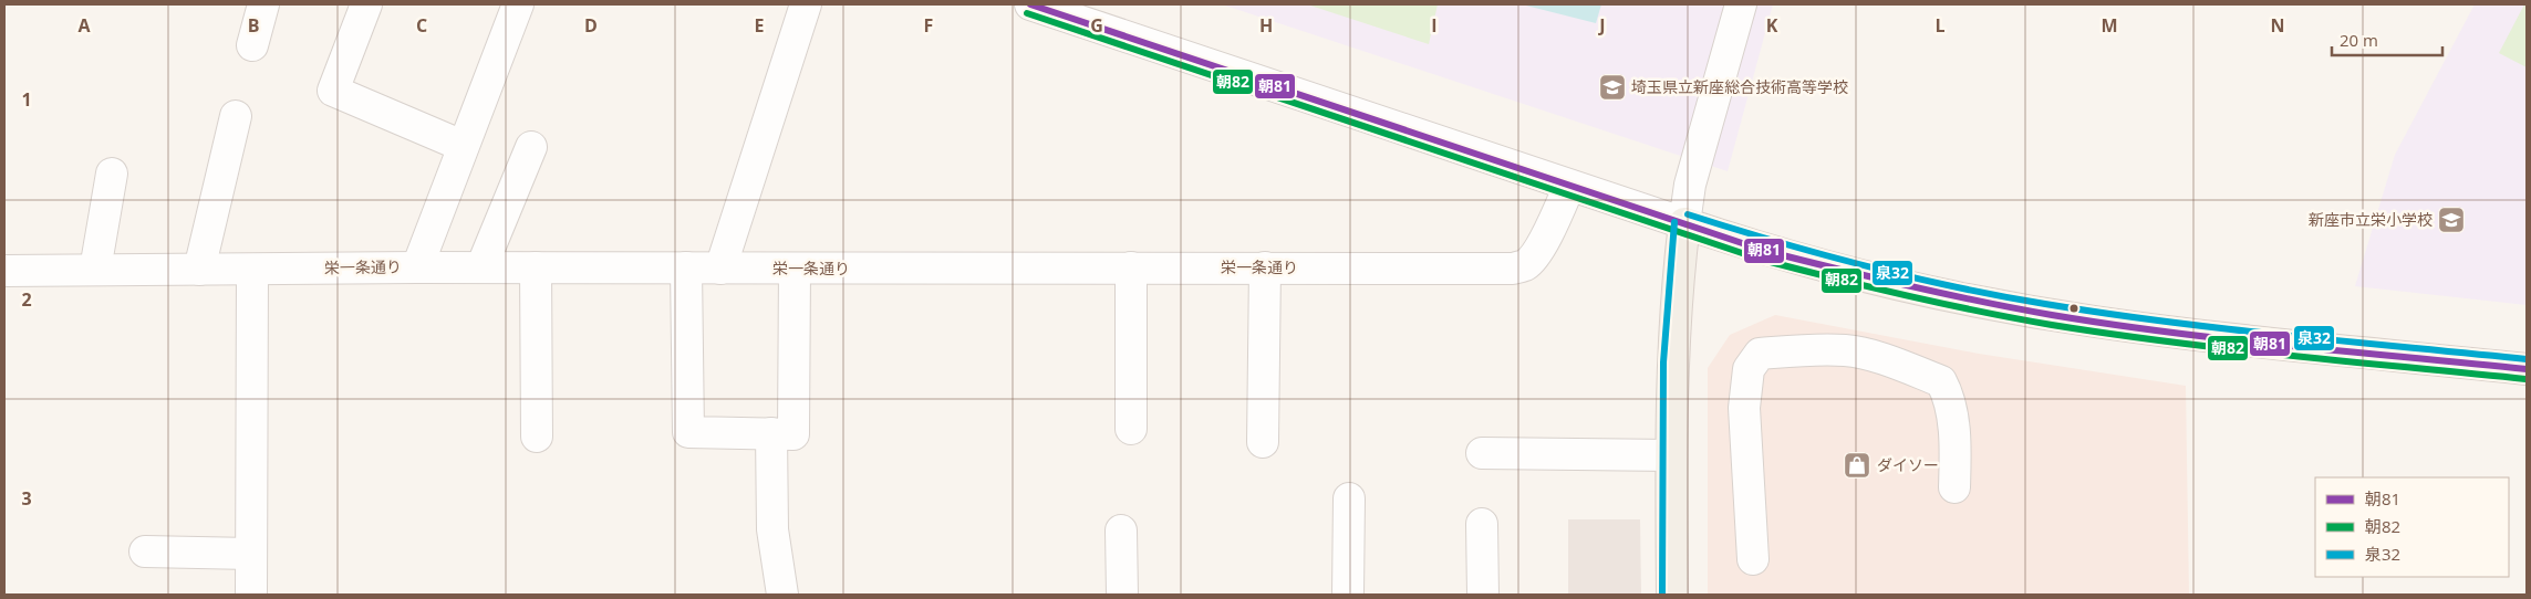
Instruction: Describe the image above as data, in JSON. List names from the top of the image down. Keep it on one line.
{"streets":{"street":["栄一条通り"]},"places":{"school or university":["埼玉県立新座総合技術高等学校","新座市立栄小学校"],"shop":["ダイソー"]},"lines":["transit line 朝81","transit line 朝82","transit line 泉32"],"legend":["朝81","朝82","泉32"],"scale_bar":"20 m","grid":{"columns":["A","B","C","D","E","F","G","H","I","J","K","L","M","N"],"rows":["1","2","3"]}}
